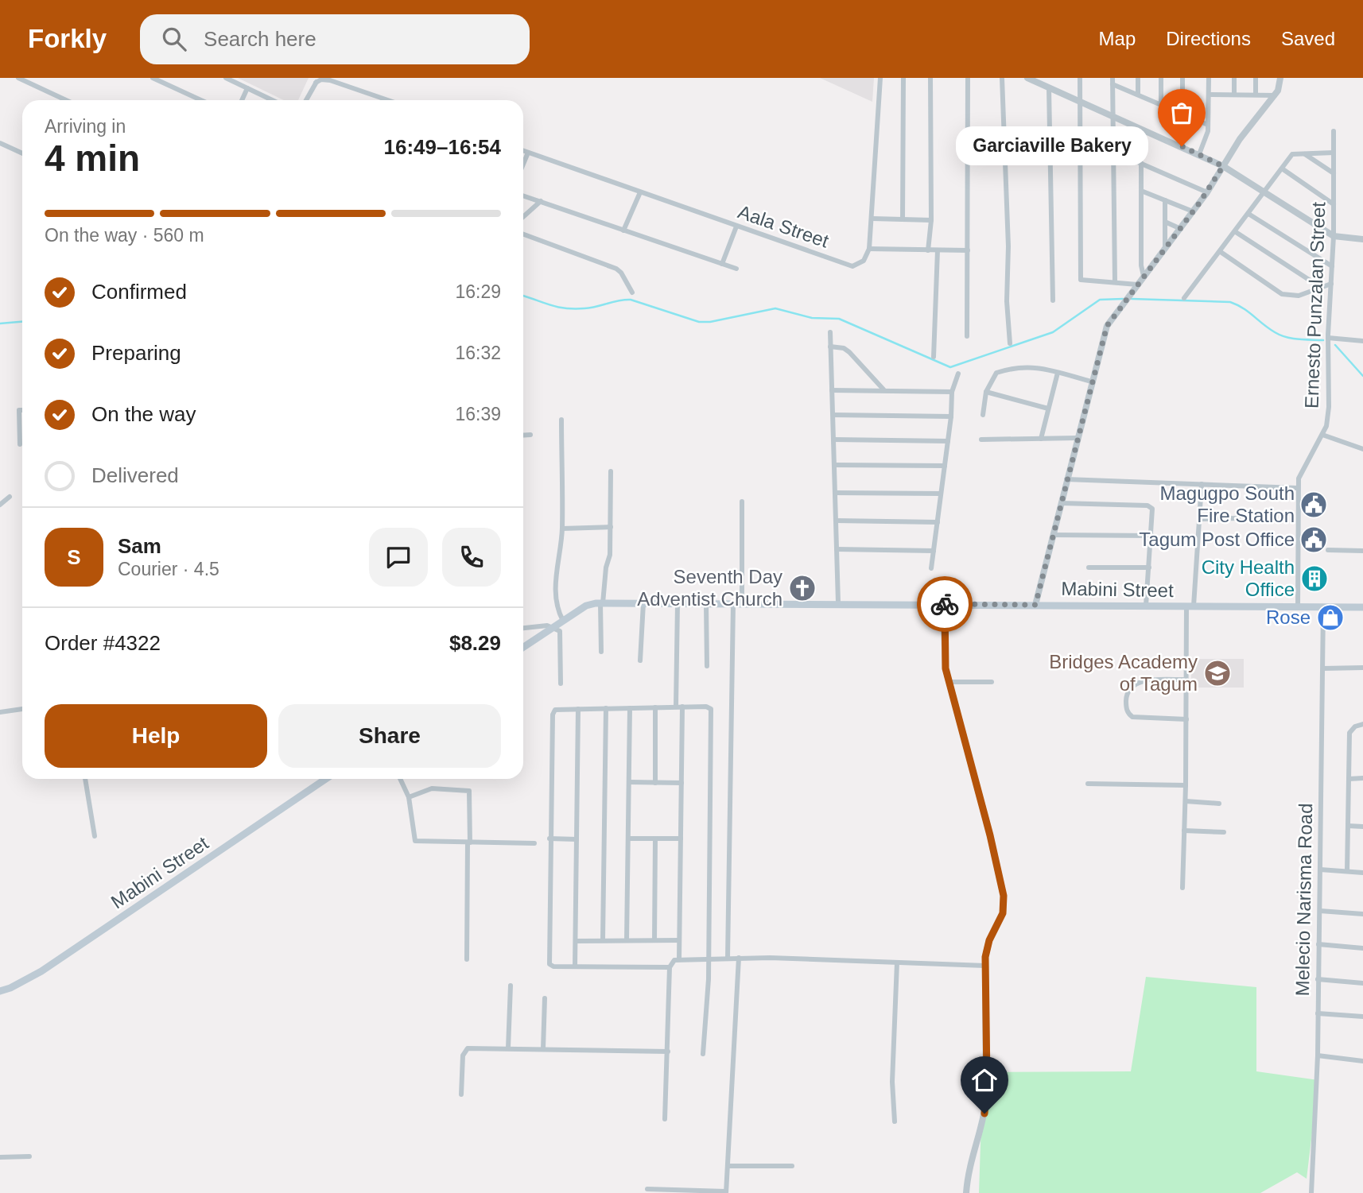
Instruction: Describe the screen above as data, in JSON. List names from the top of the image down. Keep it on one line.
{"streets":{"main road":["Mabini Street"],"street":["Aala Street","Ernesto Punzalan Street","Melecio Narisma Road"]},"crossings":[["Ernesto Punzalan Street","Mabini Street"],["Mabini Street","Melecio Narisma Road"]],"places":{"other":["Garciaville Bakery"],"public building":["Magugpo South Fire Station","Tagum Post Office"],"building":["City Health Office"],"church":["Seventh Day Adventist Church"],"shop":["Rose"],"school or university":["Bridges Academy of Tagum"]},"page":{"header":"Forkly","search":"Search here","nav":["Map","Directions","Saved"],"heading":["4 min","Arriving in","16:49–16:54"],"panel":["Sam","Courier · 4.5","Order #4322","$8.29"],"bubble":"Garciaville Bakery","bar":"On the way · 560 m","list":[["Confirmed","16:29"],["Preparing","16:32"],["On the way","16:39"],"Delivered"],"round":"S","buttons":["Help","Share"]}}
